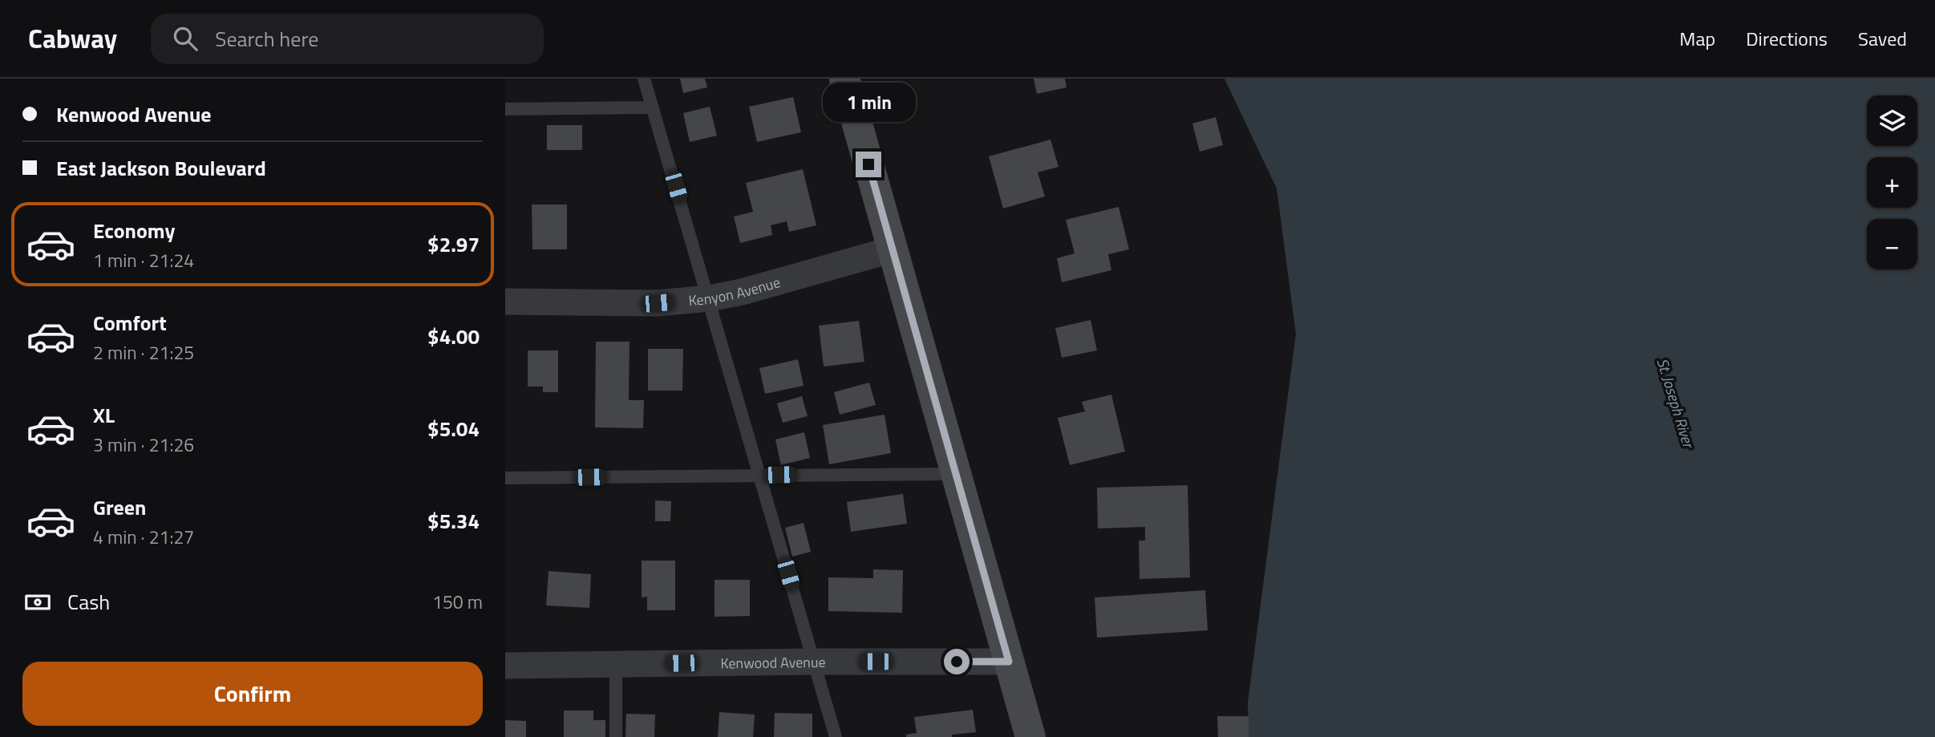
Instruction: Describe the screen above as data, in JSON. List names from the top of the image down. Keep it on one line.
{"streets":{"street":["Kenyon Avenue","Kenwood Avenue"]},"water":["St. Joseph River"],"page":{"header":"Cabway","search":"Search here","nav":["Map","Directions","Saved"],"banner":["Kenwood Avenue","East Jackson Boulevard"],"bubble":"1 min","map_buttons":["+","−"],"list":[{"name":"Economy","note":"1 min · 21:24","value":"$2.97"},{"name":"Comfort","note":"2 min · 21:25","value":"$4.00"},{"name":"XL","note":"3 min · 21:26","value":"$5.04"},{"name":"Green","note":"4 min · 21:27","value":"$5.34"}],"pay":["Cash","150 m"],"buttons":"Confirm"}}
